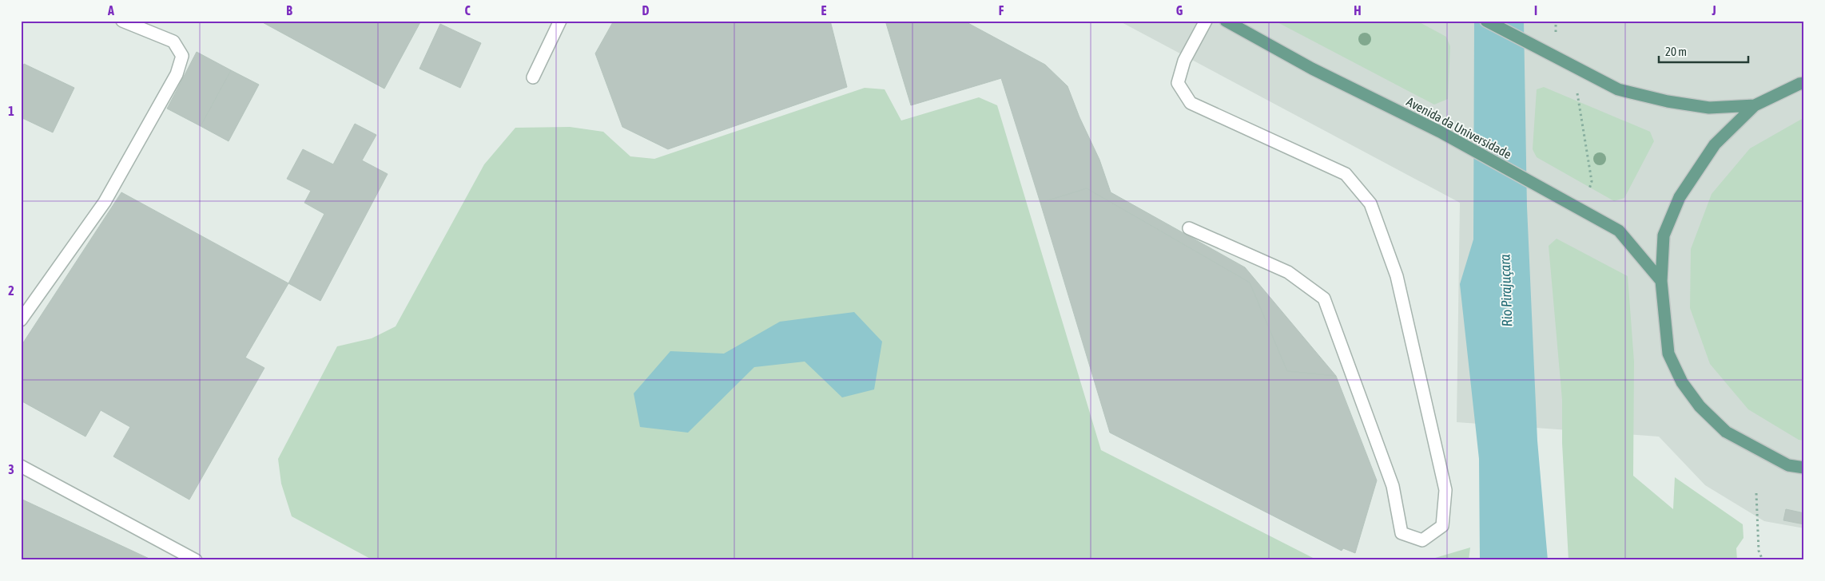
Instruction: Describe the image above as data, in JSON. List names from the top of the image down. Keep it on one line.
{"streets":{"main road":["Avenida da Universidade"]},"water":["Rio Pirajuçara"],"scale_bar":"20 m","grid":{"columns":["A","B","C","D","E","F","G","H","I","J"],"rows":["1","2","3"]}}
